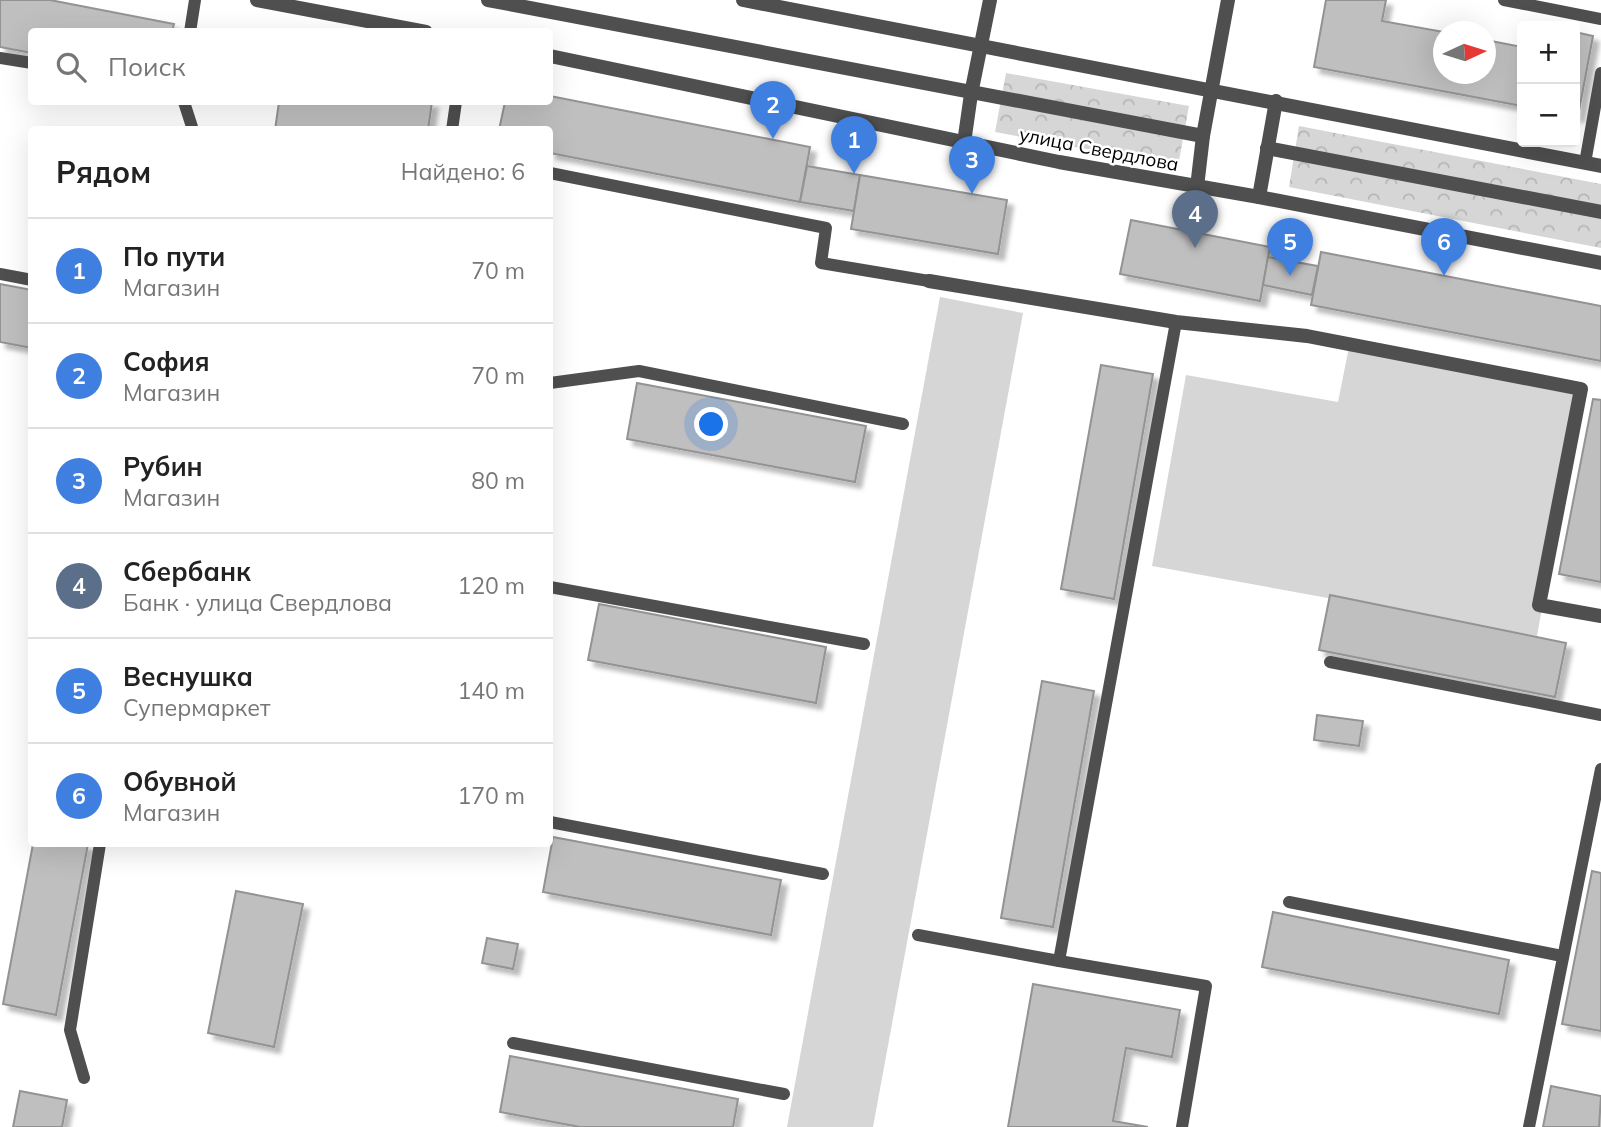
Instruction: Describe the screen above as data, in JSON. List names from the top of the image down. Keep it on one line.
{"streets":{"street":["улица Свердлова"]},"north":"right","page":{"map_buttons":["+","−"],"search":"Поиск","pins":["2","1","3","4","5","6"],"heading":["Рядом","Найдено: 6"],"list":[{"mark":"1","name":"По пути","note":"Магазин","value":"70 m"},{"mark":"2","name":"София","note":"Магазин","value":"70 m"},{"mark":"3","name":"Рубин","note":"Магазин","value":"80 m"},{"mark":"4","name":"Сбербанк","note":"Банк · улица Свердлова","value":"120 m"},{"mark":"5","name":"Веснушка","note":"Супермаркет","value":"140 m"},{"mark":"6","name":"Обувной","note":"Магазин","value":"170 m"}]}}
